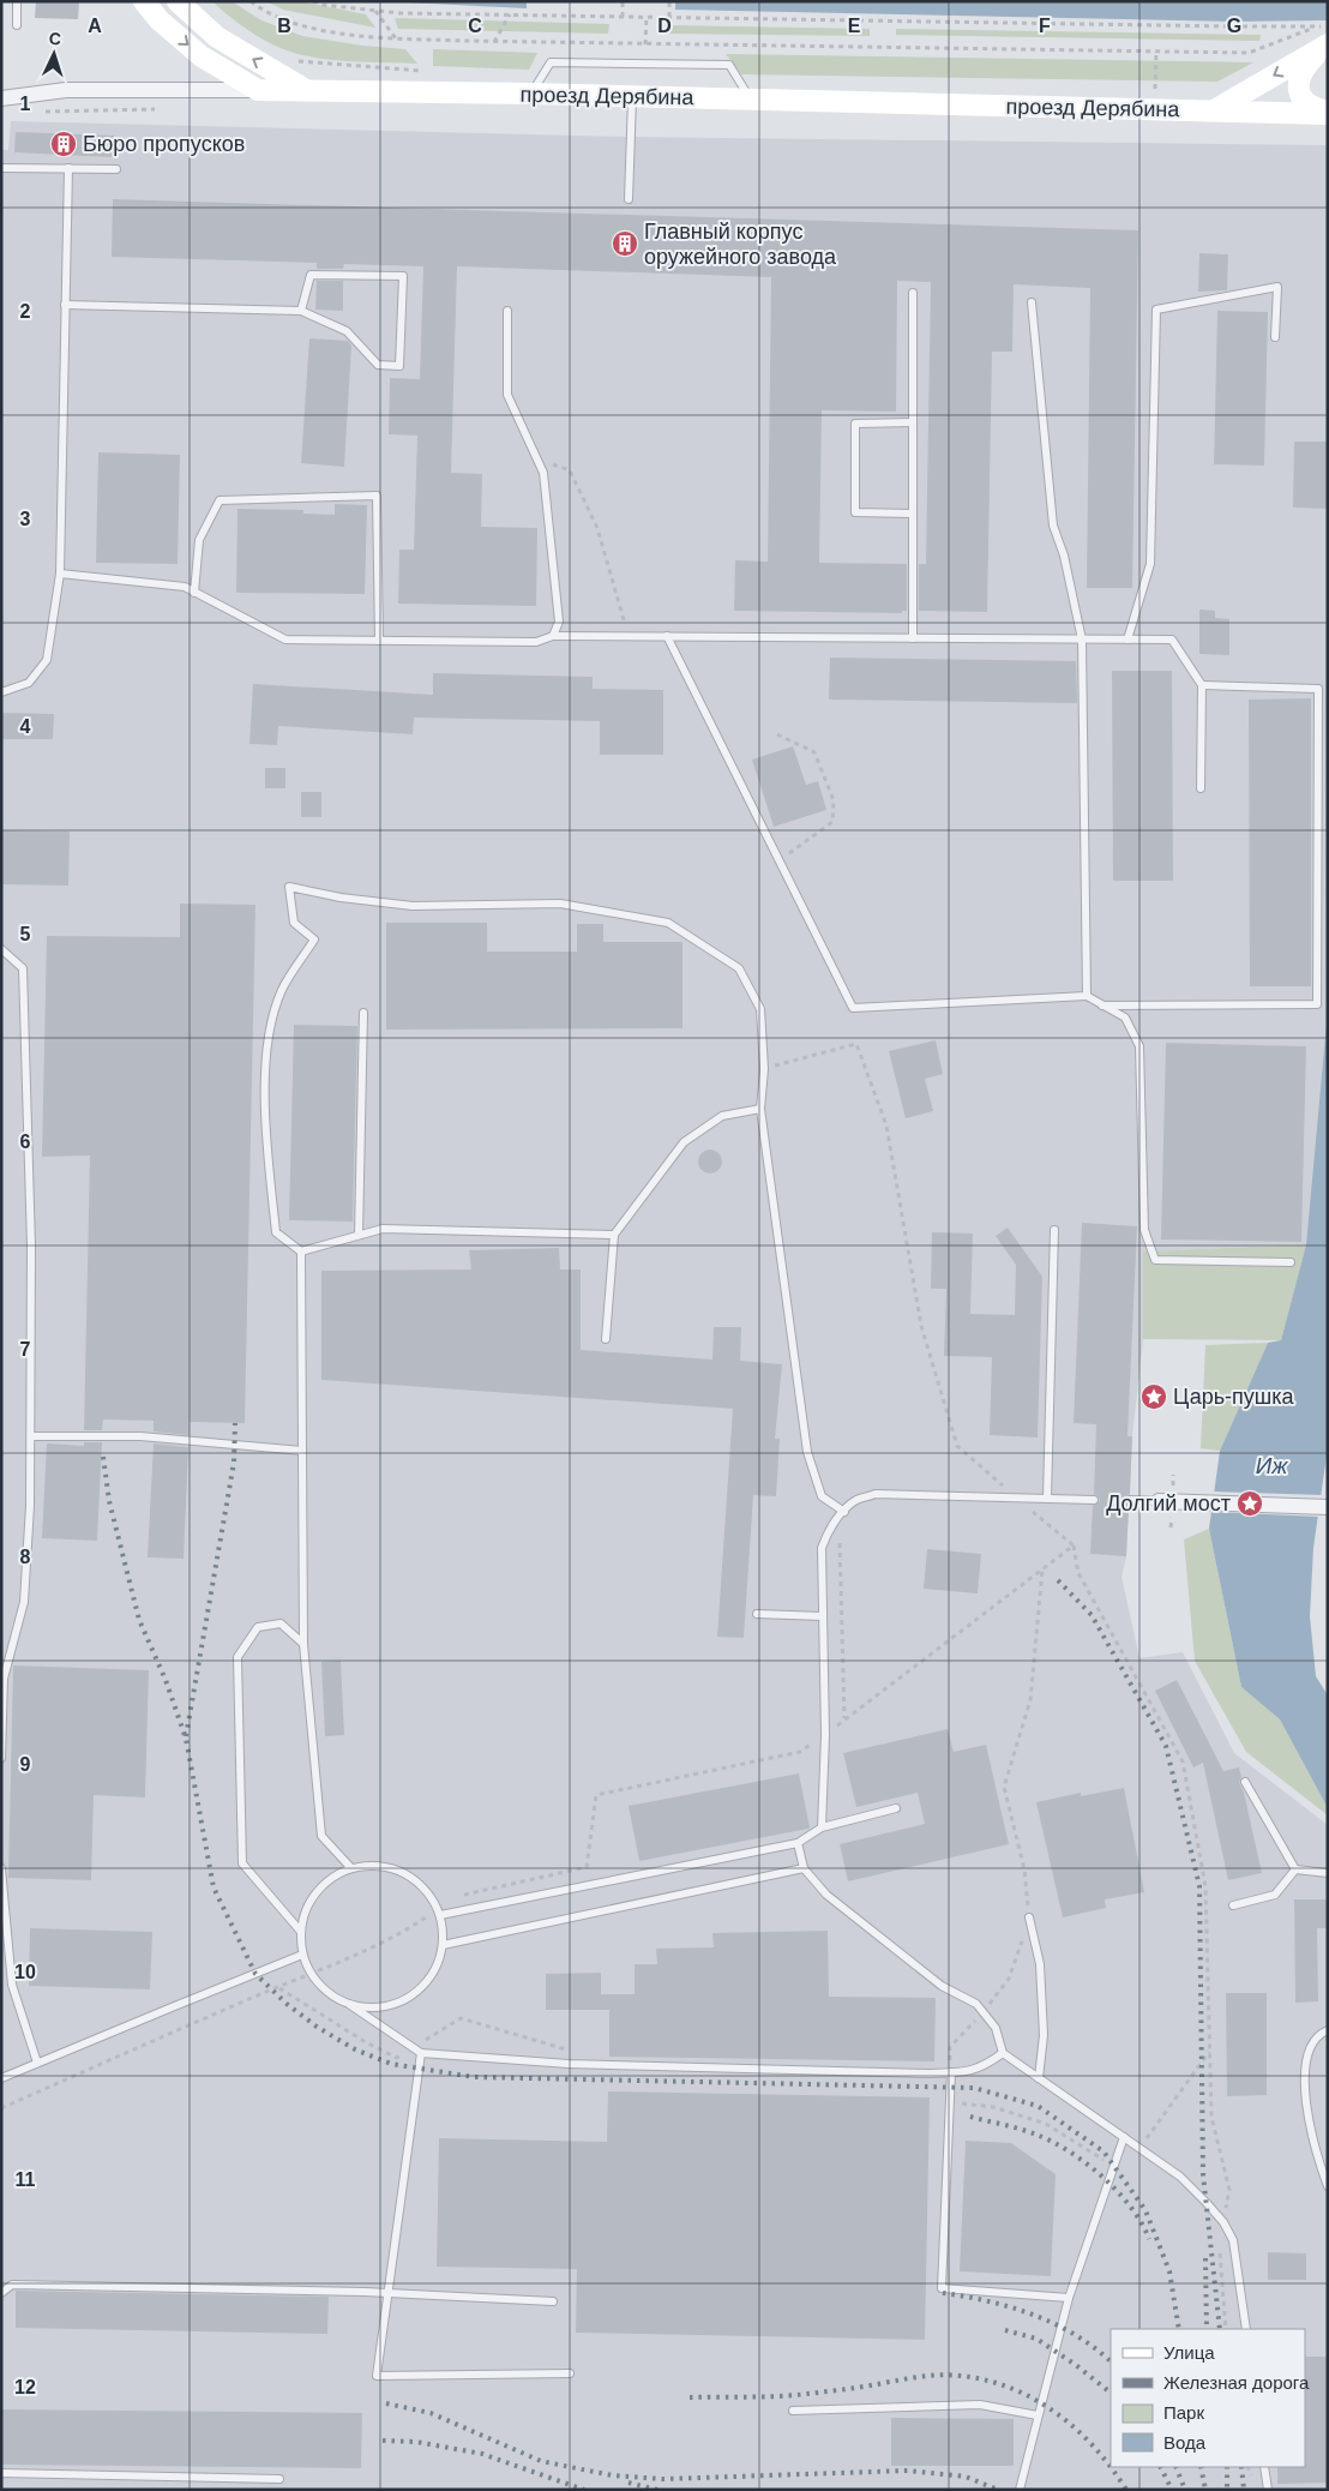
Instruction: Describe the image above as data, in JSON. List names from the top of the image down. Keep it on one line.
{"streets":{"main road":["проезд Дерябина"]},"water":["Иж"],"places":{"building":["Бюро пропусков","Главный корпус оружейного завода"],"place":["Царь-пушка","Долгий мост"]},"legend":["Улица","Железная дорога","Парк","Вода"],"north":"top","grid":{"columns":["A","B","C","D","E","F","G"],"rows":["1","2","3","4","5","6","7","8","9","10","11","12"]}}
